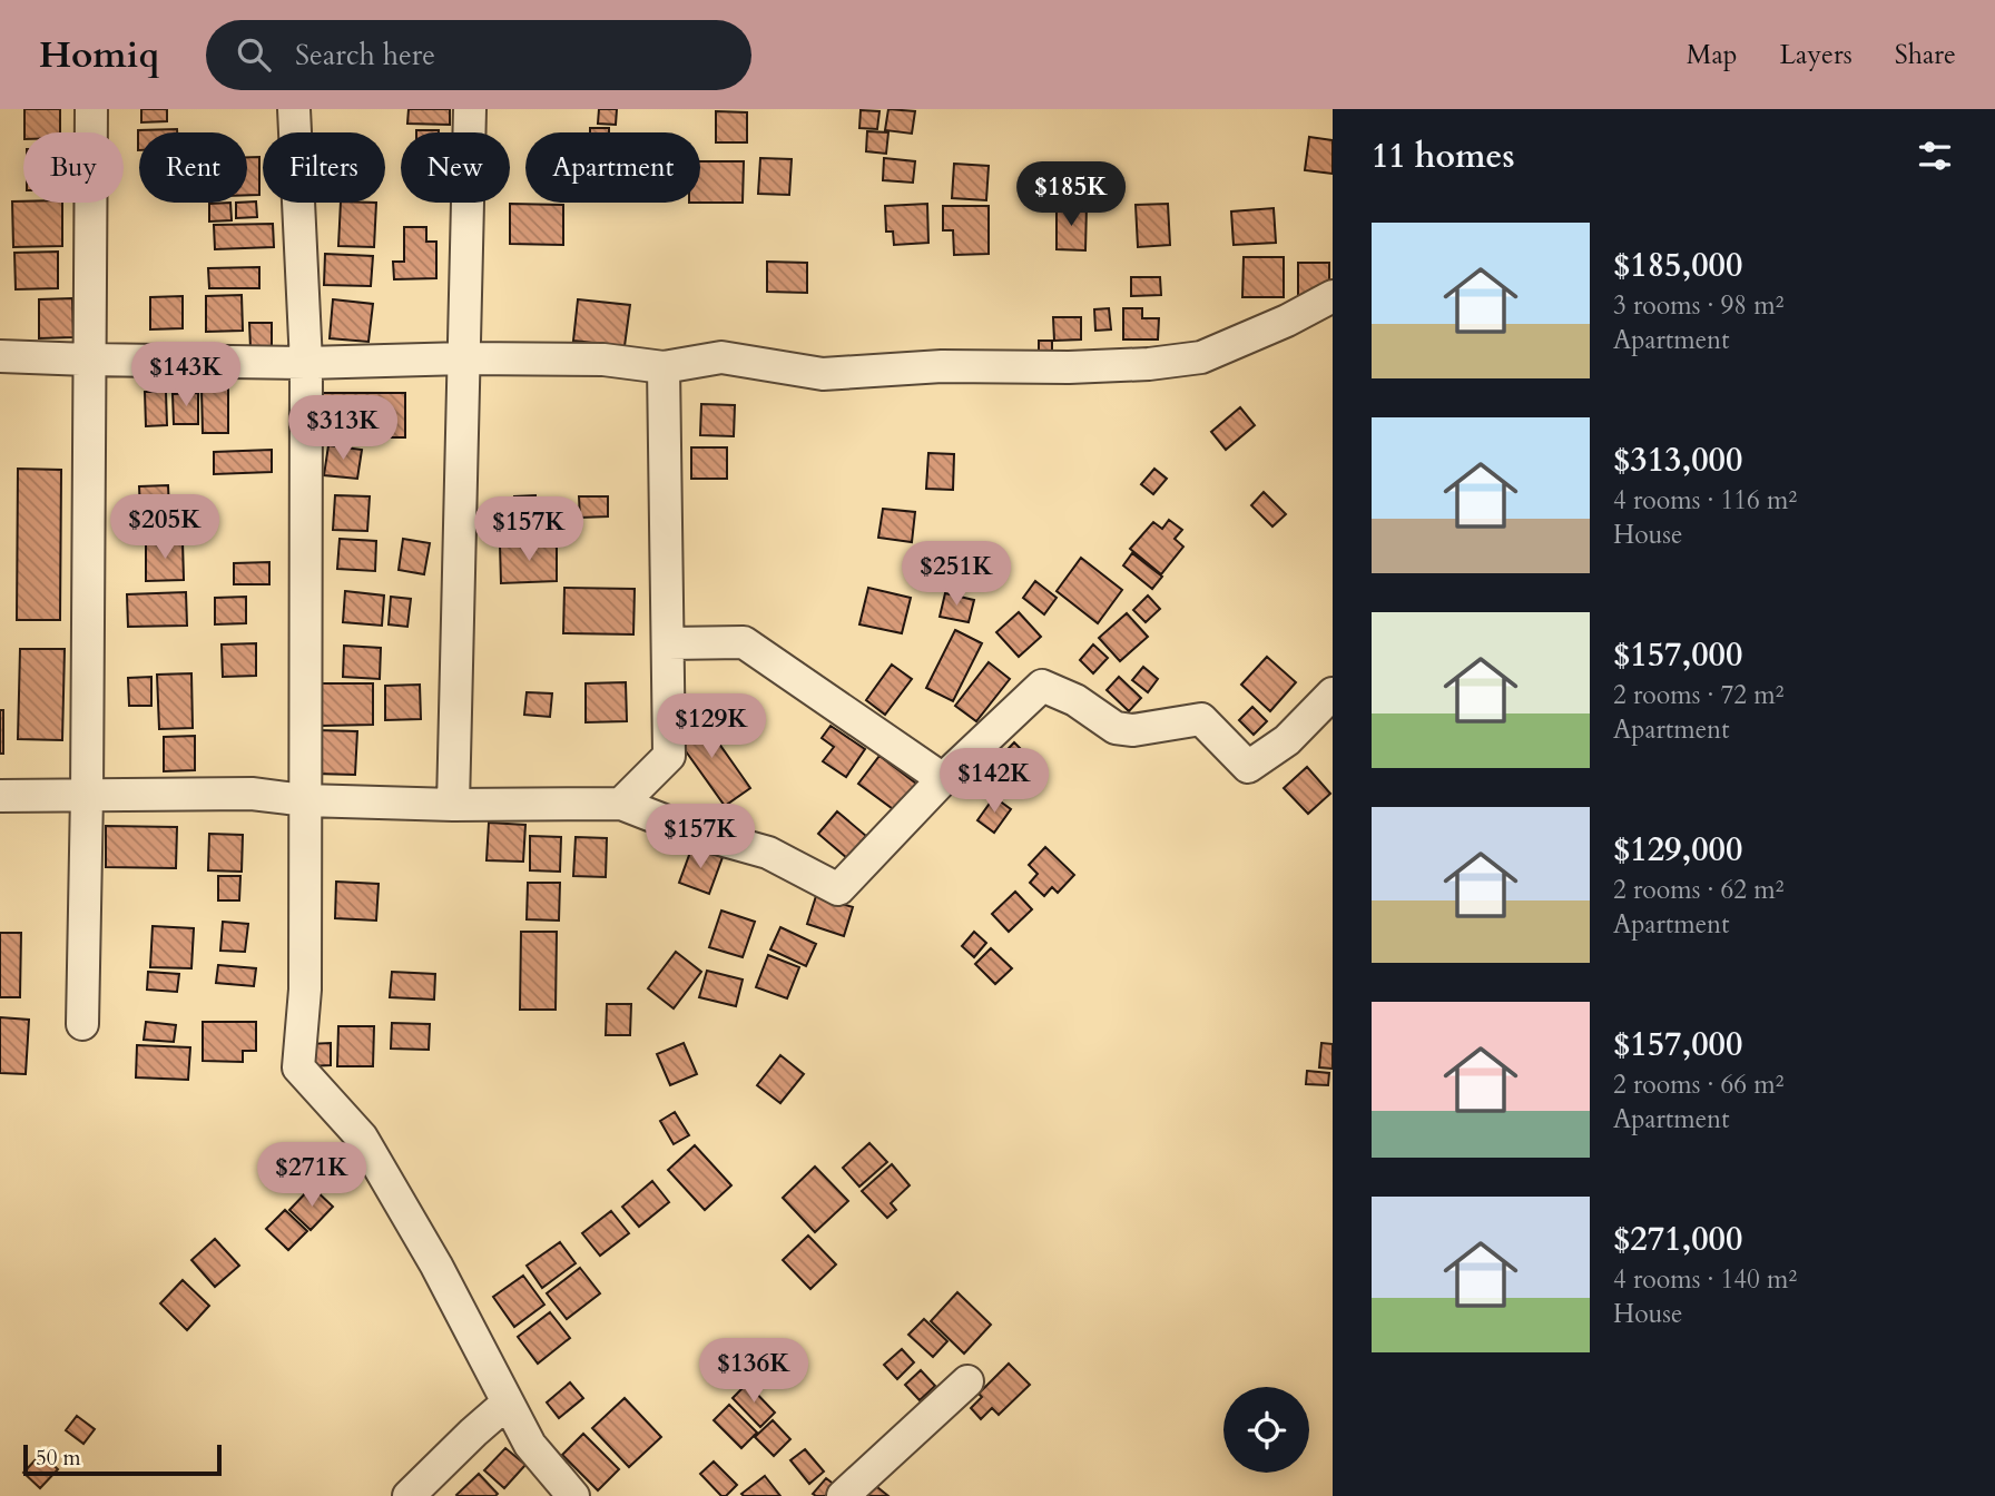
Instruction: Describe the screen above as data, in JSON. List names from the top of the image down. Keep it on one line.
{"scale_bar":"50 m","page":{"header":"Homiq","search":"Search here","nav":["Map","Layers","Share"],"heading":"11 homes","chip":["Buy","Rent","Filters","New","Apartment"],"price":["$185K","$143K","$313K","$205K","$157K","$251K","$129K","$142K","$157K","$271K","$136K"],"list":[{"name":"$185,000","note":"3 rooms · 98 m² · Apartment"},{"name":"$313,000","note":"4 rooms · 116 m² · House"},{"name":"$157,000","note":"2 rooms · 72 m² · Apartment"},{"name":"$129,000","note":"2 rooms · 62 m² · Apartment"},{"name":"$157,000","note":"2 rooms · 66 m² · Apartment"},{"name":"$271,000","note":"4 rooms · 140 m² · House"}],"scale":"50 m"}}
